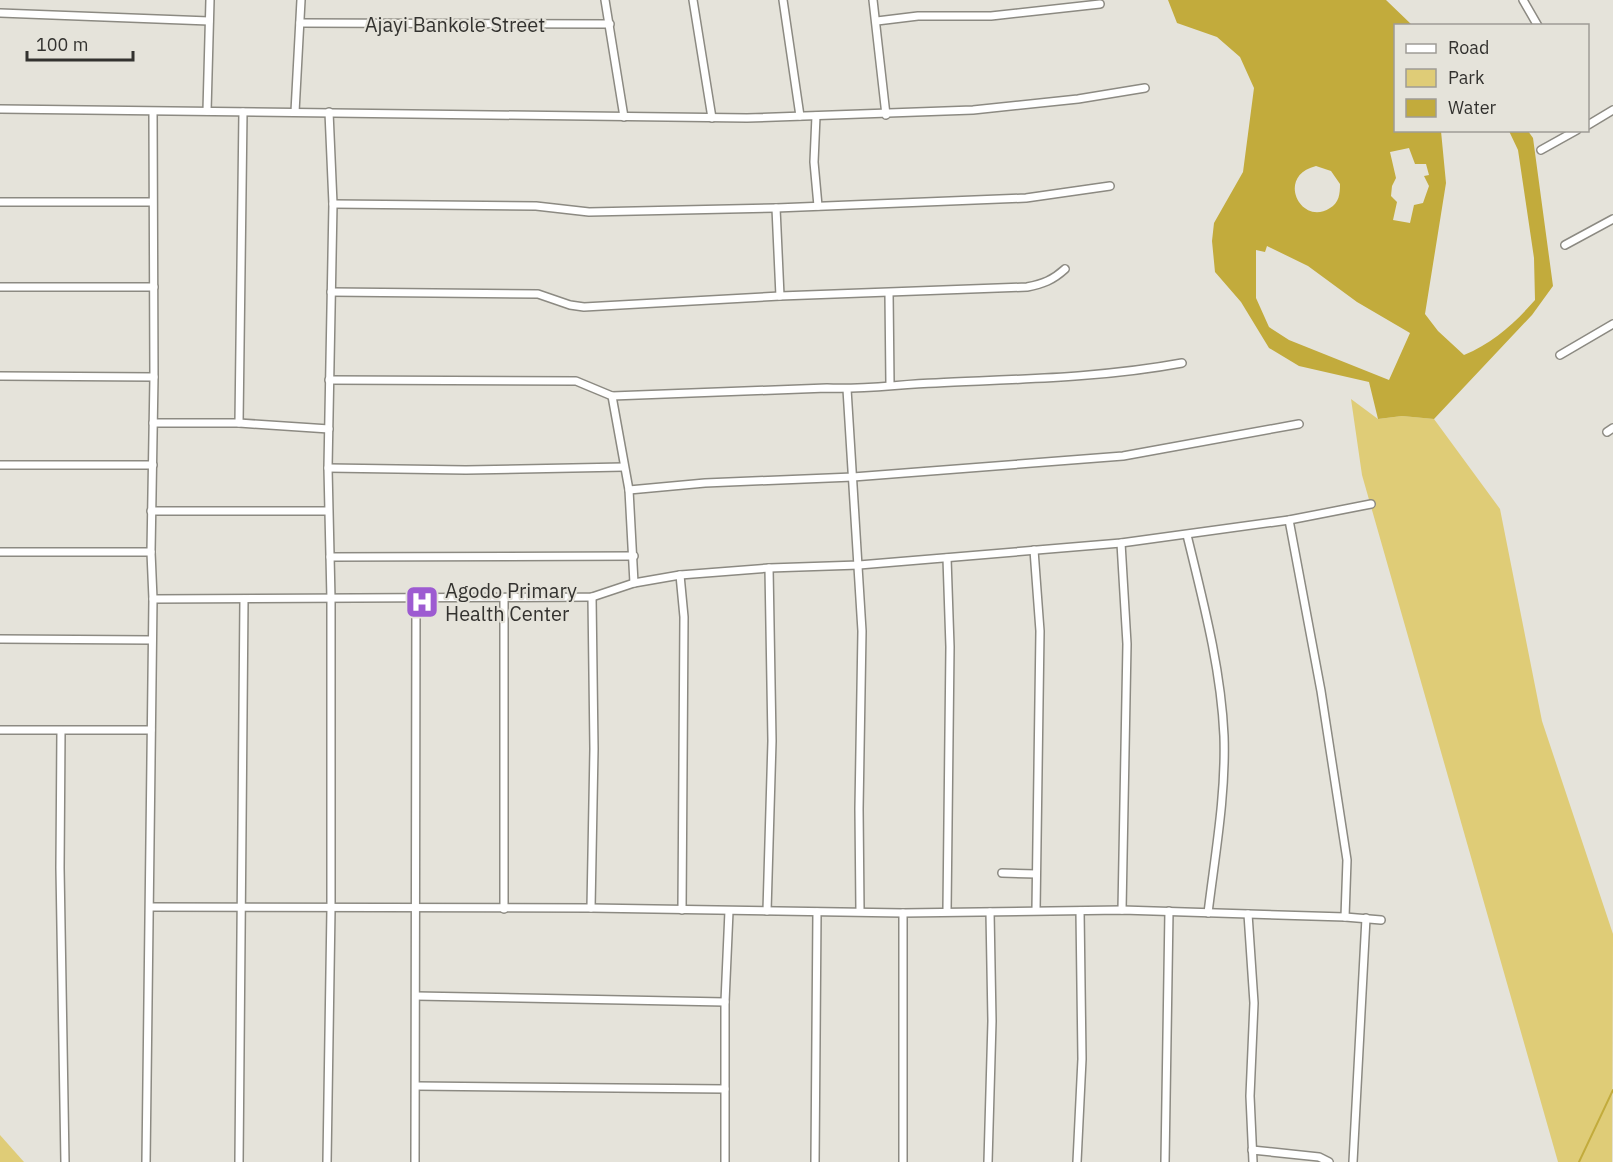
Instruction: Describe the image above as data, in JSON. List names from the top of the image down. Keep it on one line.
{"streets":{"street":["Ajayi Bankole Street"]},"places":{"hospital":["Agodo Primary Health Center"]},"legend":["Road","Park","Water"],"scale_bar":"100 m"}
